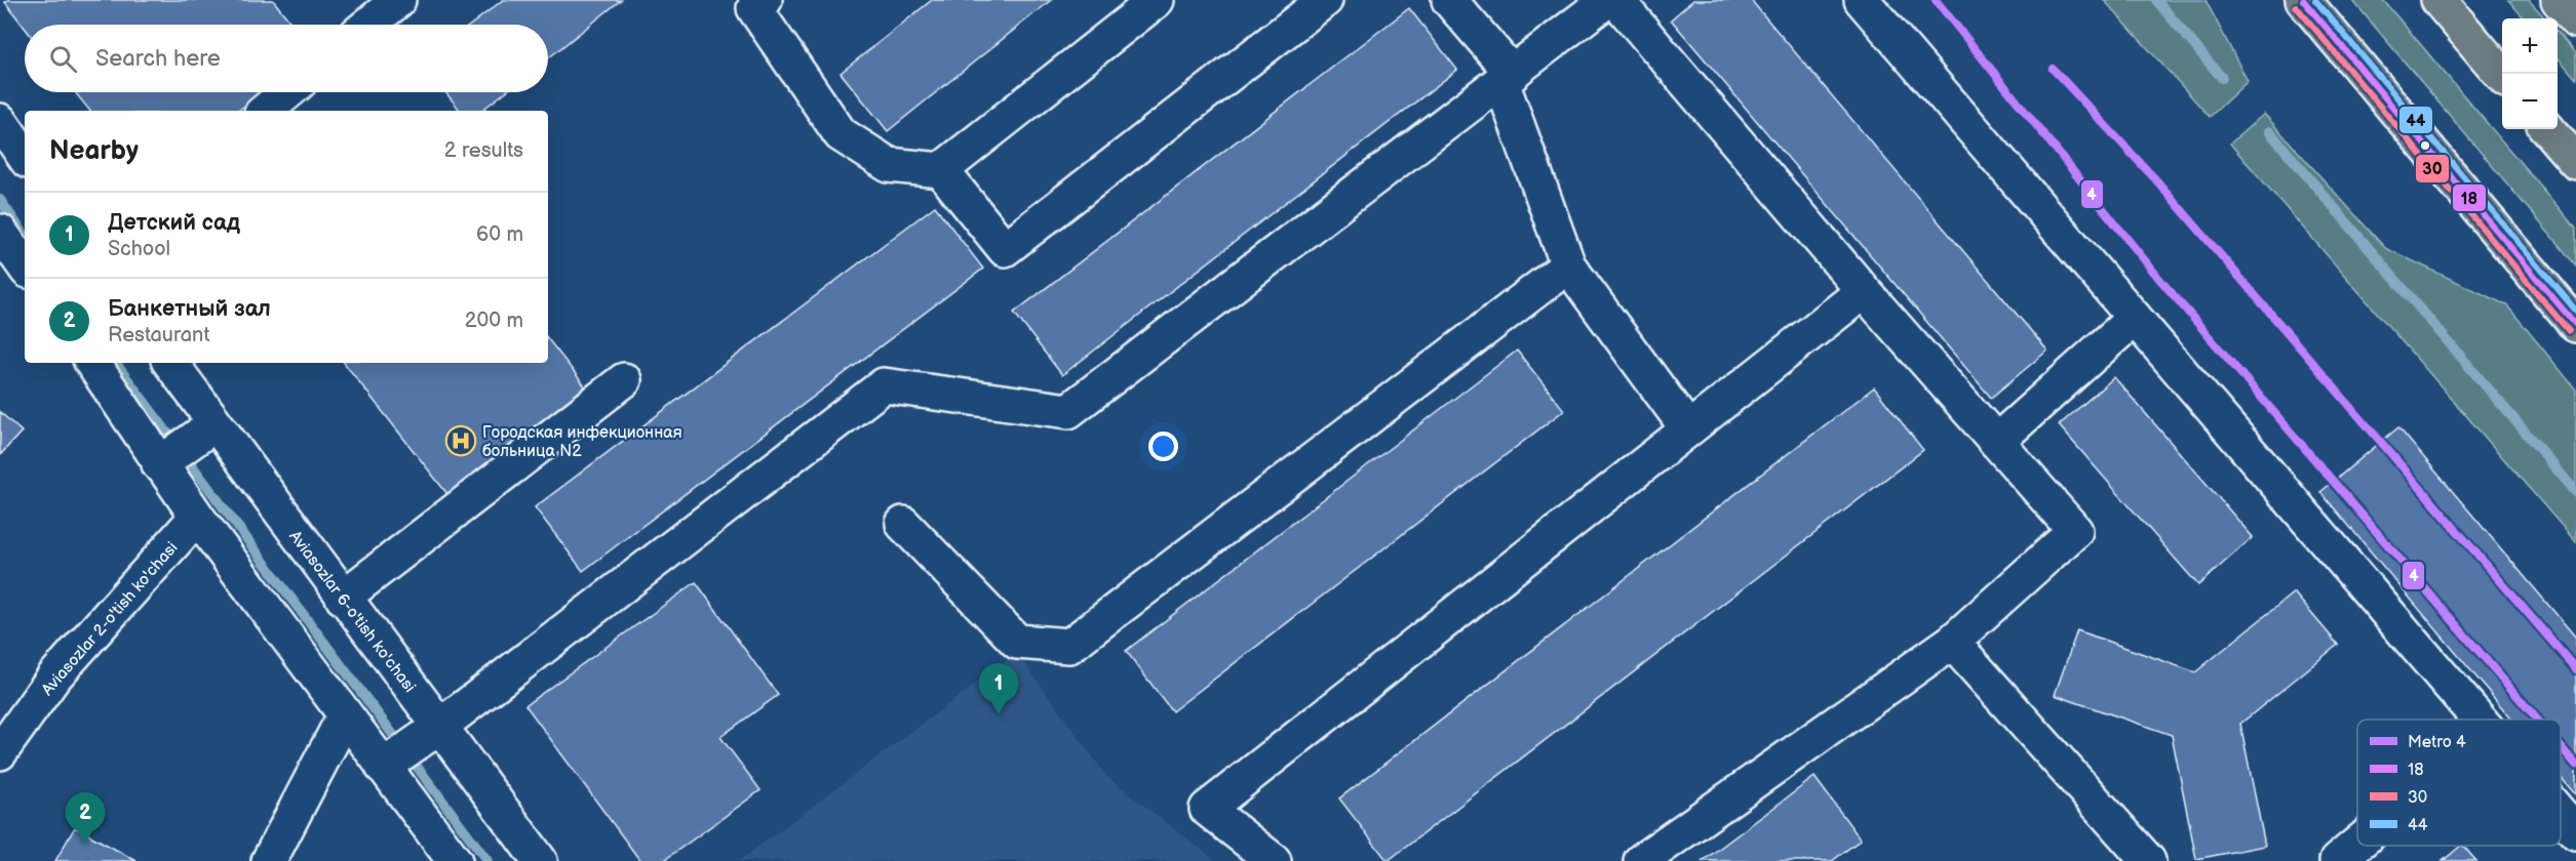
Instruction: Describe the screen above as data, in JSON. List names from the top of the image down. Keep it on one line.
{"streets":{"street":["Aviasozlar 6-o'tish ko'chasi","Aviasozlar 2-o'tish ko'chasi"]},"crossings":[["Aviasozlar 6-o'tish ko'chasi","Aviasozlar 2-o'tish ko'chasi"]],"places":{"hospital":["Городская инфекционная больница N2"]},"lines":["metro line 4","transit line 18","transit line 44","transit line 30"],"legend":["Metro 4","18","30","44"],"page":{"map_buttons":["+","−"],"search":"Search here","heading":["Nearby","2 results"],"list":[{"mark":"1","name":"Детский сад","note":"School","value":"60 m"},{"mark":"2","name":"Банкетный зал","note":"Restaurant","value":"200 m"}],"pins":["1","2"]}}
